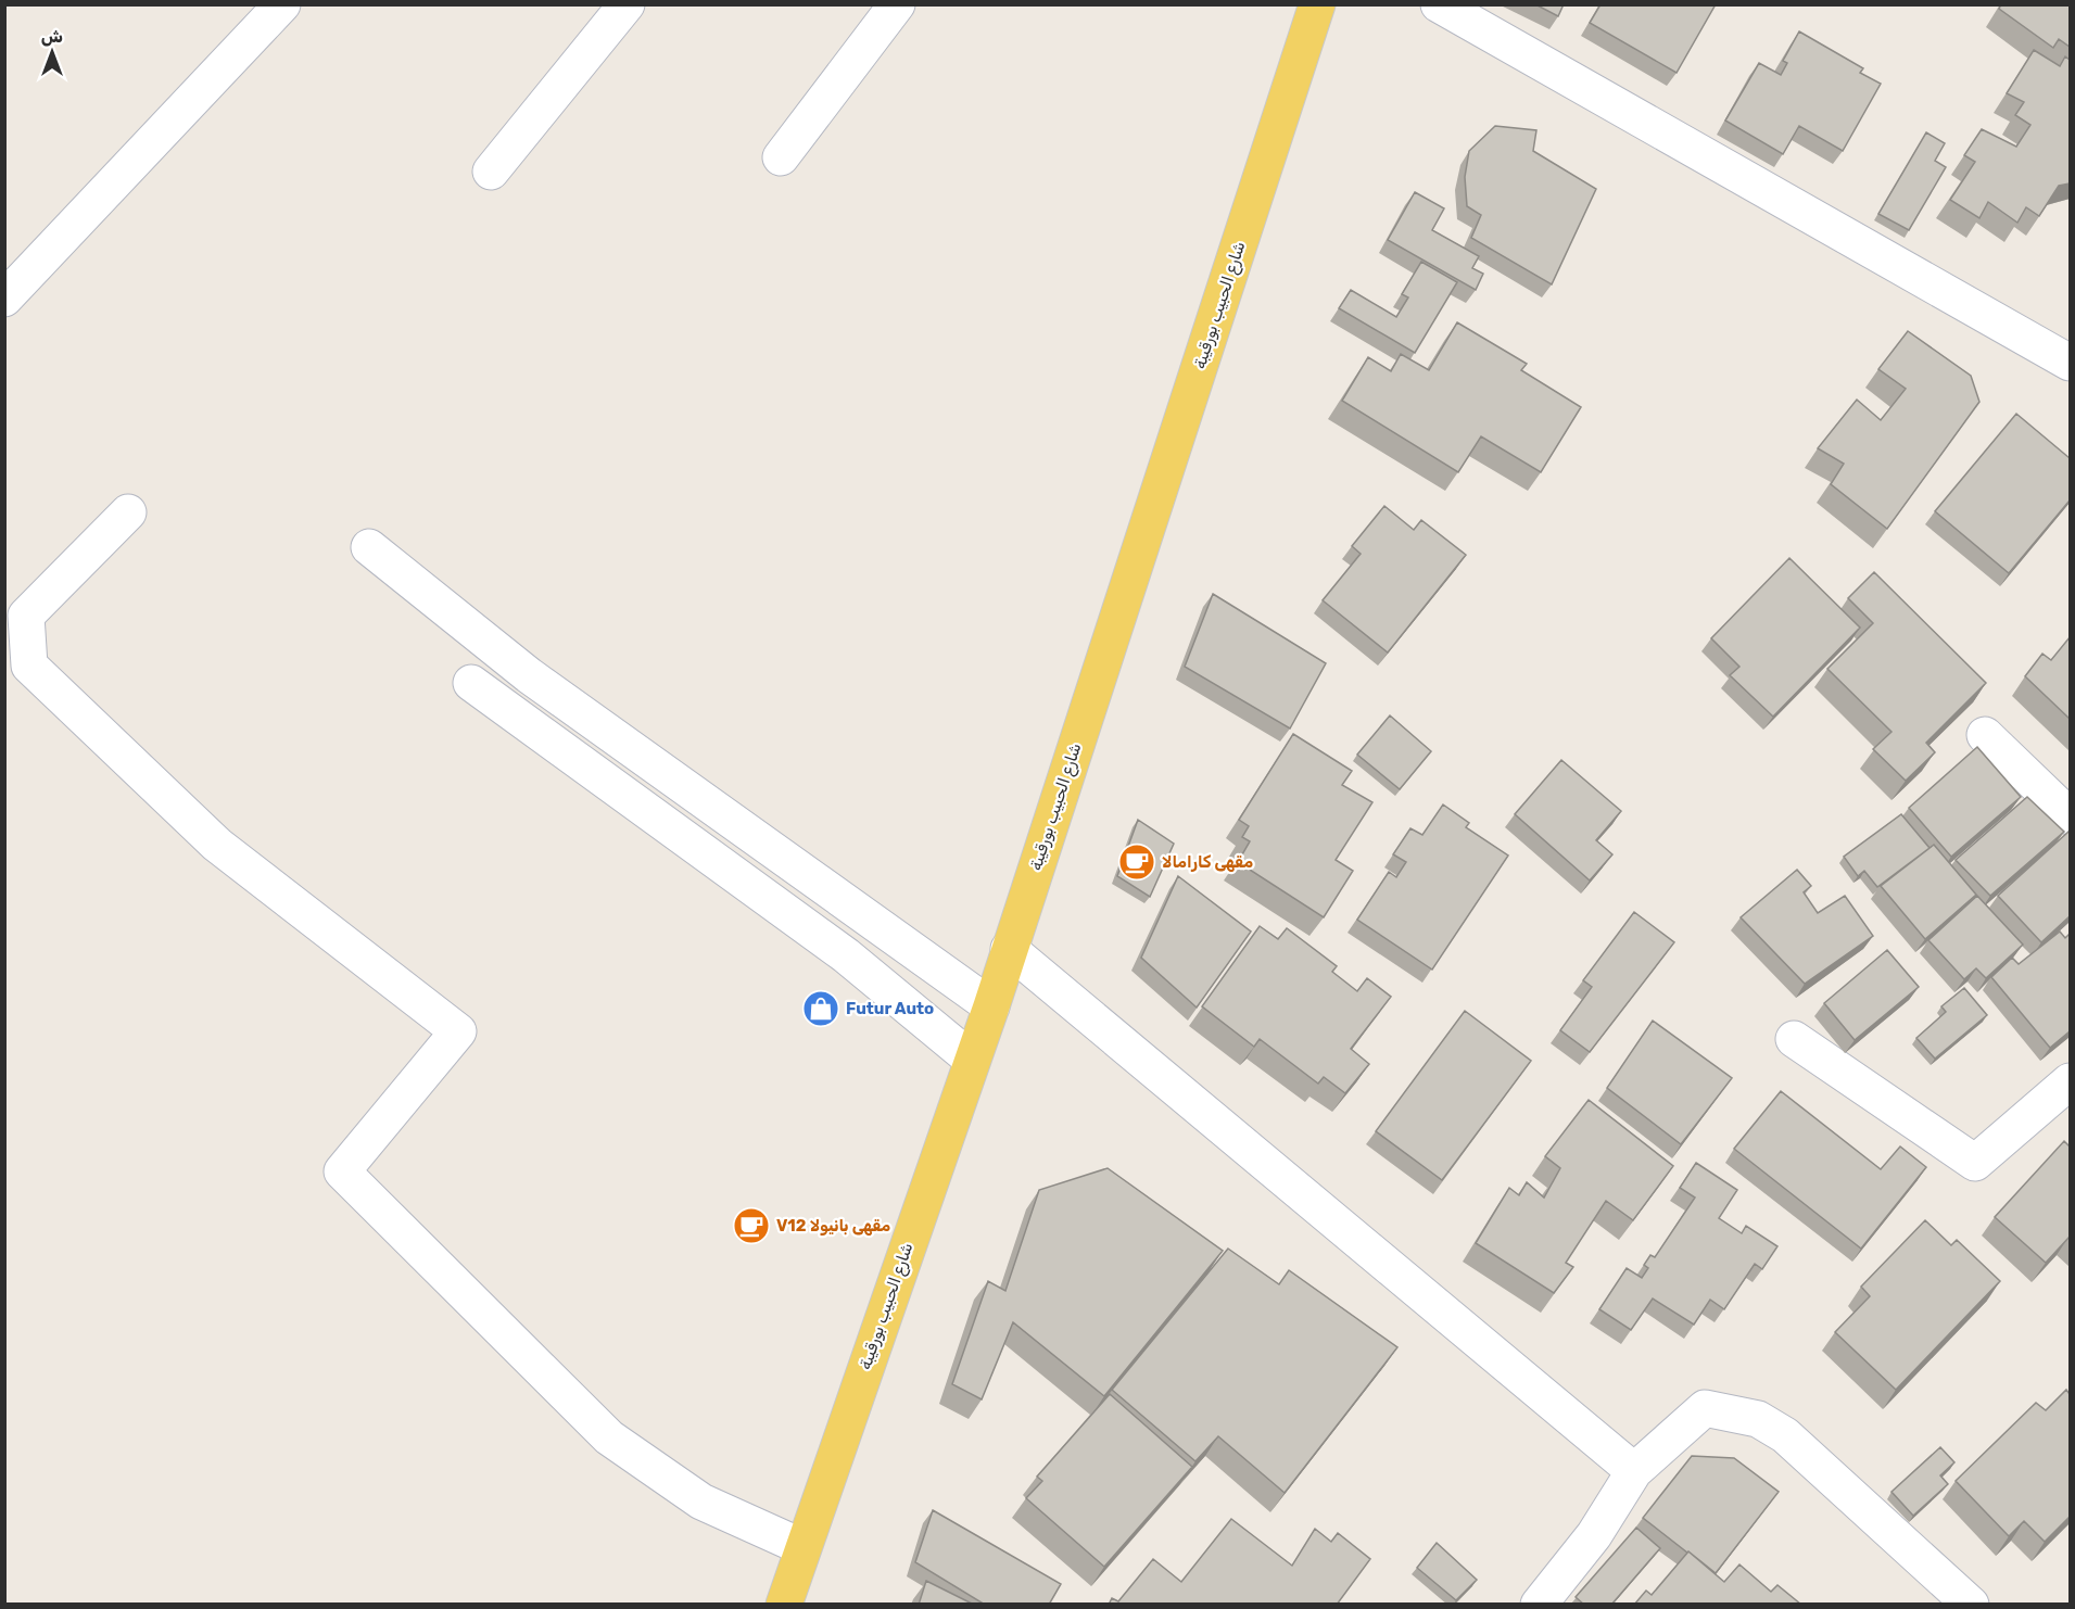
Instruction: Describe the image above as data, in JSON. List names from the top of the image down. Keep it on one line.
{"streets":{"main road":["شارع الحبيب بورقيبة"]},"places":{"cafe":["مقهى كارامالا","V12 مقهى بانيولا"],"shop":["Futur Auto"]},"north":"top"}
